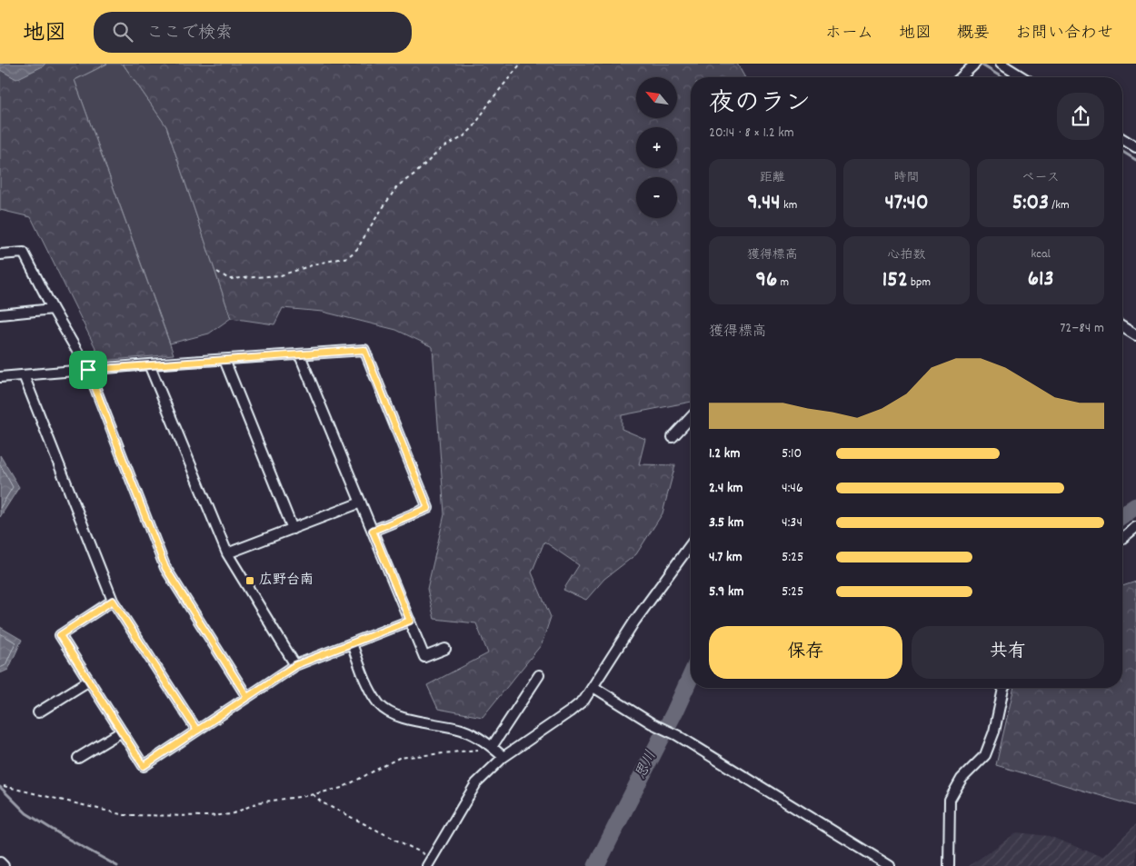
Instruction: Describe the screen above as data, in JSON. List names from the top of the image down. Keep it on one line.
{"water":["思川"],"places":{"transit":["広野台南"]},"north":"top left","page":{"header":"地図","search":"ここで検索","nav":["ホーム","地図","概要","お問い合わせ"],"map_buttons":["+","−"],"heading":["夜のラン","20:14 · 8 × 1.2 km"],"stats":[["距離","9.44 km"],["時間","47:40"],["ペース","5:03 /km"],["獲得標高","96 m"],["心拍数","152 bpm"],["kcal","613"]],"chart":["獲得標高","72–84 m"],"list":[{"name":"1.2 km","note":"5:10"},{"name":"2.4 km","note":"4:46"},{"name":"3.5 km","note":"4:34"},{"name":"4.7 km","note":"5:25"},{"name":"5.9 km","note":"5:25"}],"buttons":["保存","共有"]}}
